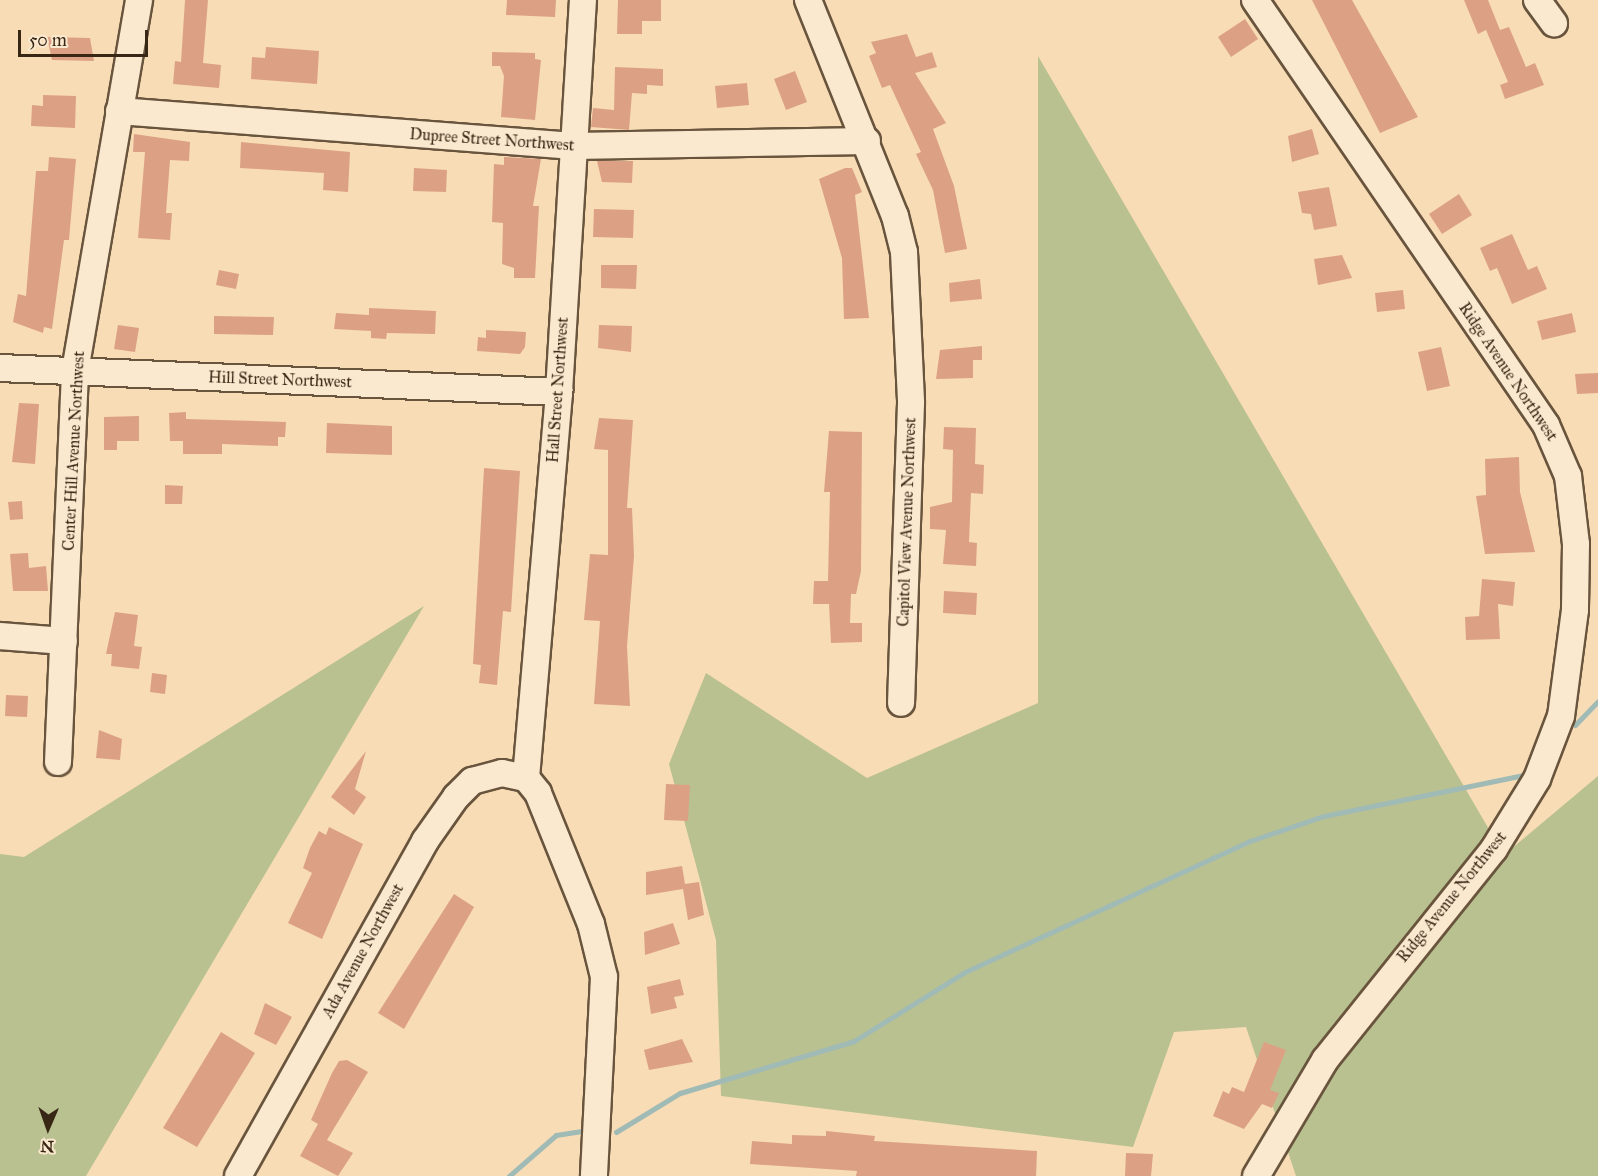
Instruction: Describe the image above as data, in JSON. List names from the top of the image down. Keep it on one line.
{"streets":{"street":["Dupree Street Northwest","Ridge Avenue Northwest","Hill Street Northwest","Hall Street Northwest","Center Hill Avenue Northwest","Capitol View Avenue Northwest","Ada Avenue Northwest"]},"crossings":[["Dupree Street Northwest","Hall Street Northwest"],["Dupree Street Northwest","Center Hill Avenue Northwest"],["Dupree Street Northwest","Capitol View Avenue Northwest"],["Hill Street Northwest","Hall Street Northwest"],["Hill Street Northwest","Center Hill Avenue Northwest"],["Hall Street Northwest","Ada Avenue Northwest"]],"scale_bar":"50 m","north":"bottom"}
